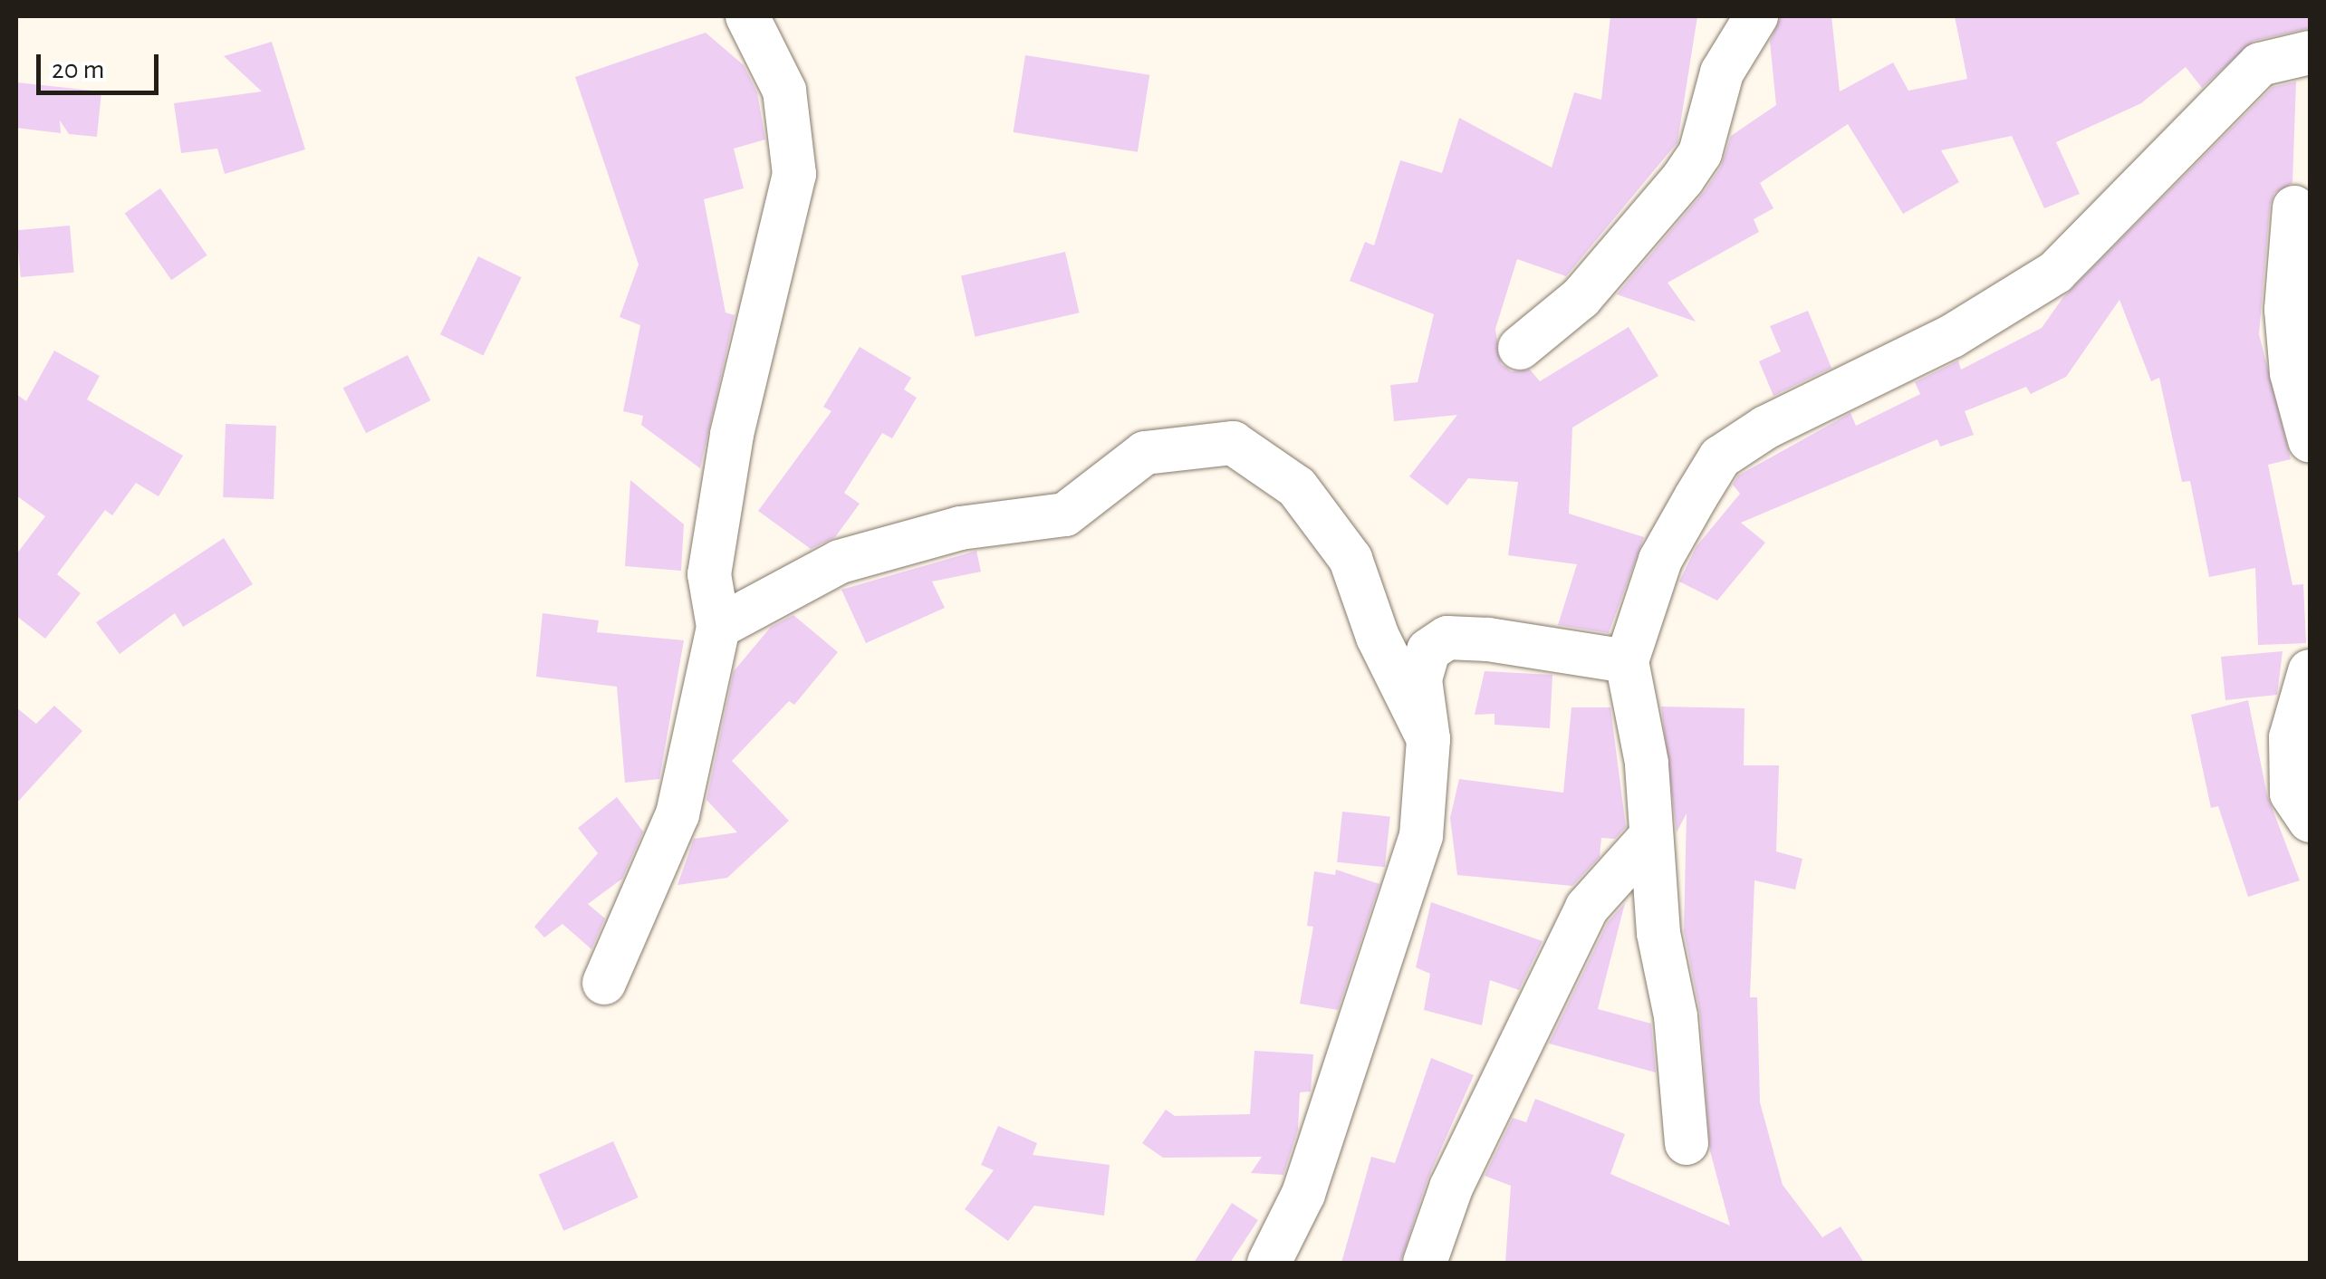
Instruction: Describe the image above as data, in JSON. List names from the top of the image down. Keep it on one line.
{"scale_bar":"20 m"}
